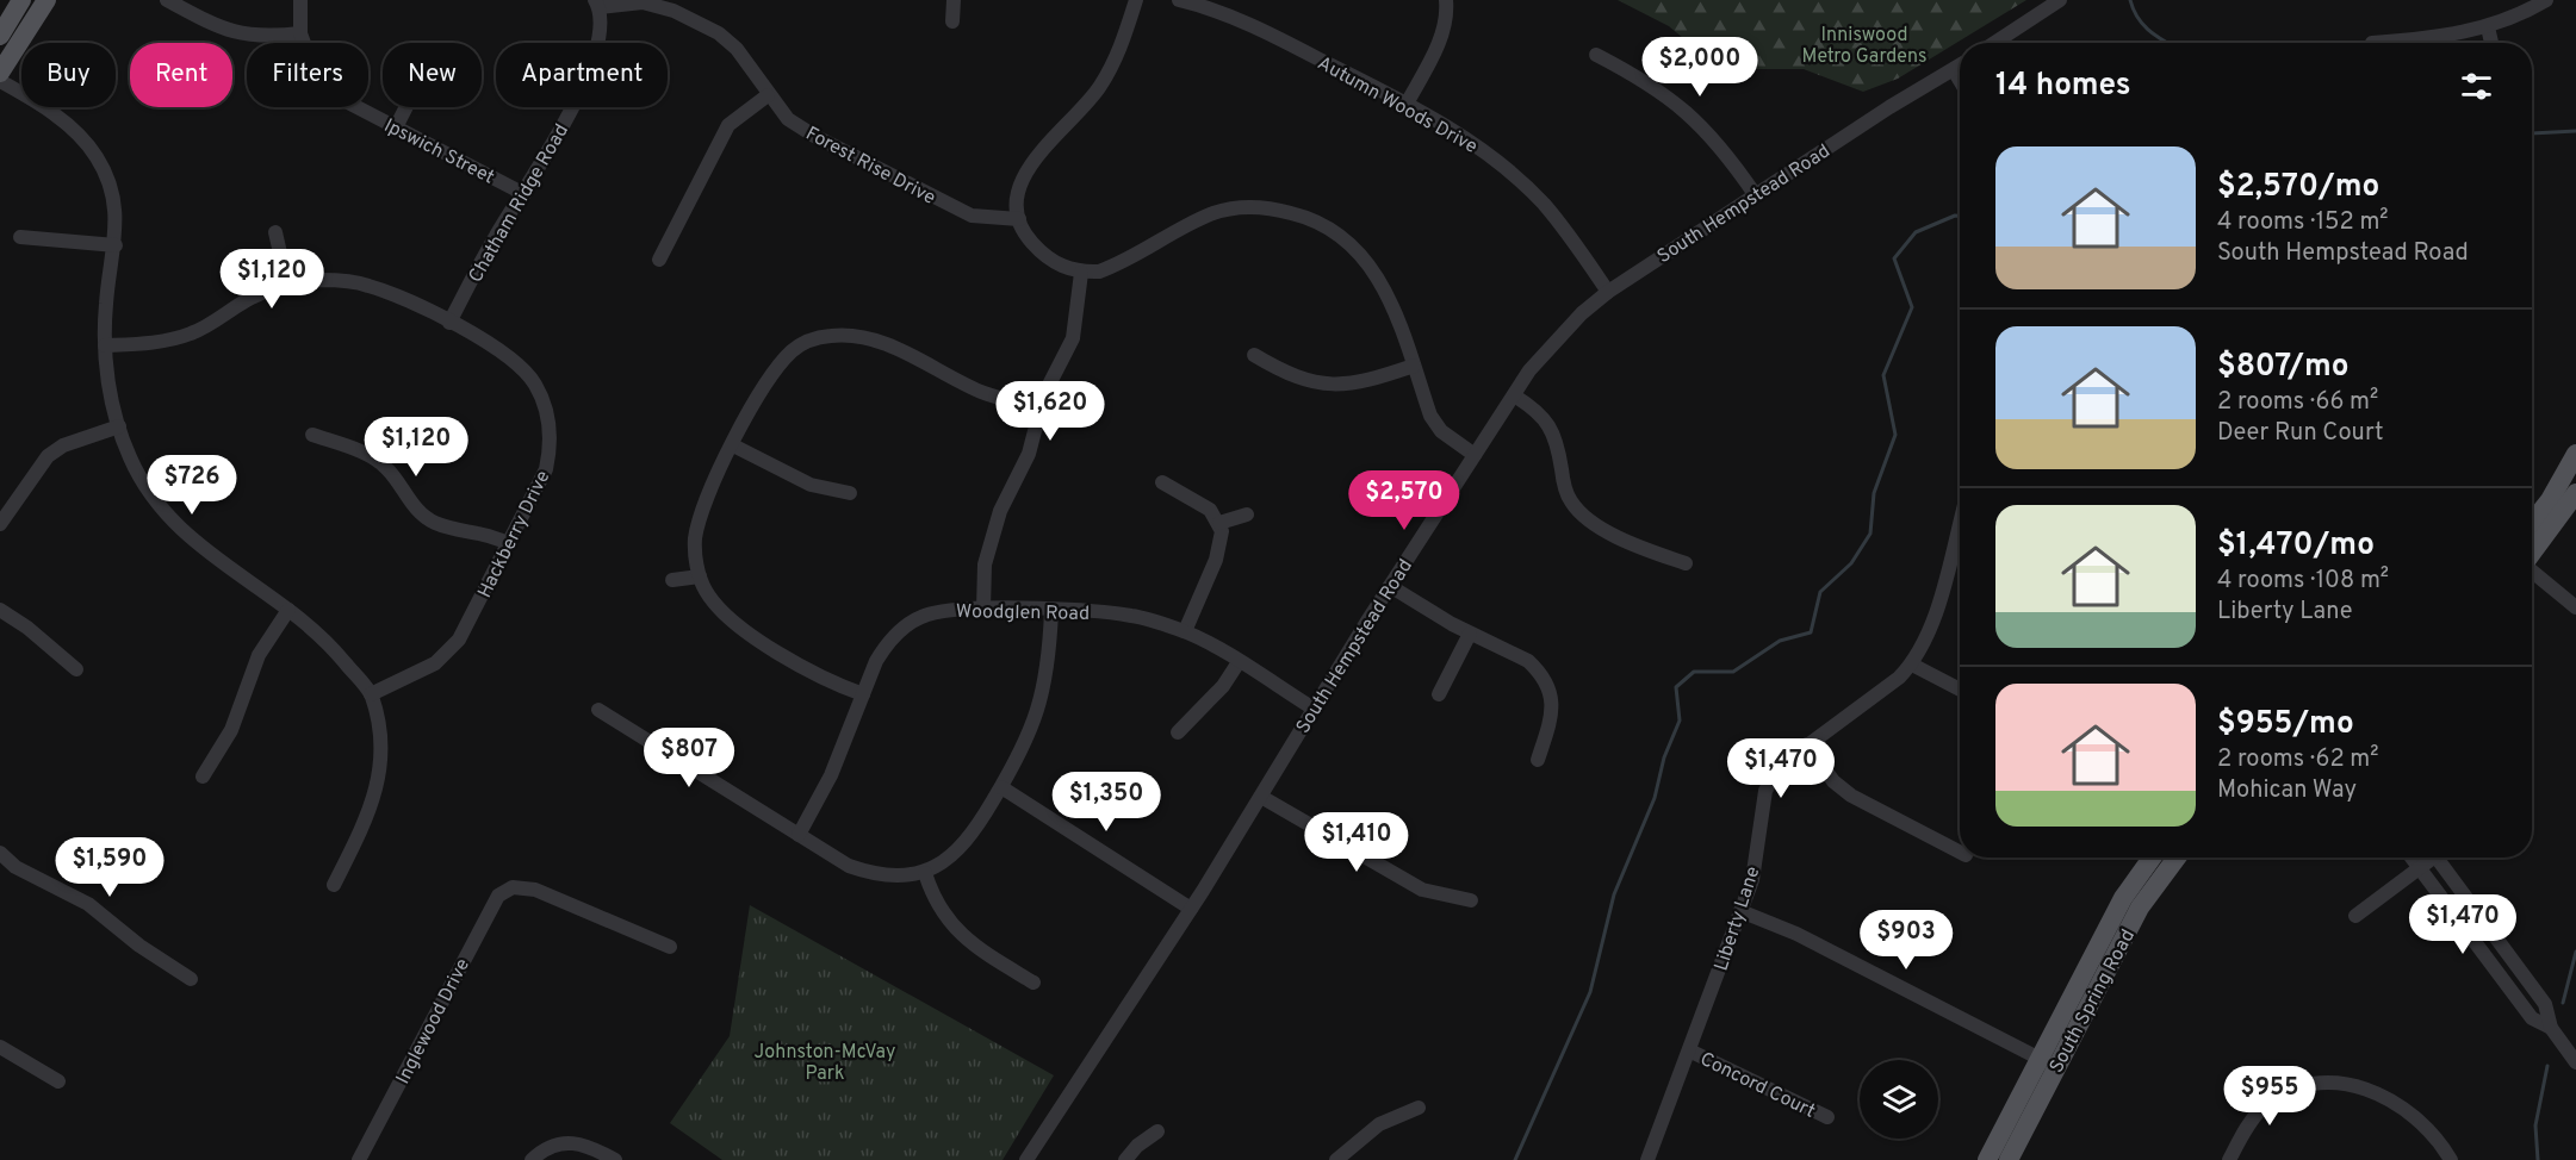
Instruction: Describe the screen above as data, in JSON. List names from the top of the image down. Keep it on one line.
{"streets":{"main road":["South Spring Road"],"street":["Autumn Woods Drive","Ipswich Street","Forest Rise Drive","Chatham Ridge Road","South Hempstead Road","Hackberry Drive","Woodglen Road","Liberty Lane","Inglewood Drive","Concord Court"]},"crossings":[["Autumn Woods Drive","South Hempstead Road"],["Ipswich Street","Chatham Ridge Road"],["Forest Rise Drive","Chatham Ridge Road"],["Chatham Ridge Road","Hackberry Drive"],["South Hempstead Road","Woodglen Road"],["Liberty Lane","Concord Court"]],"parks":["Inniswood Metro Gardens","Johnston-McVay Park"],"page":{"price":["$2,000","$1,120","$1,620","$1,120","$726","$2,570","$807","$1,470","$1,350","$1,410","$1,590","$1,470","$903","$955"],"chip":["Buy","Rent","Filters","New","Apartment"],"heading":"14 homes","list":[{"name":"$2,570/mo","note":"4 rooms · 152 m² · South Hempstead Road"},{"name":"$807/mo","note":"2 rooms · 66 m² · Deer Run Court"},{"name":"$1,470/mo","note":"4 rooms · 108 m² · Liberty Lane"},{"name":"$955/mo","note":"2 rooms · 62 m² · Mohican Way"}]}}
